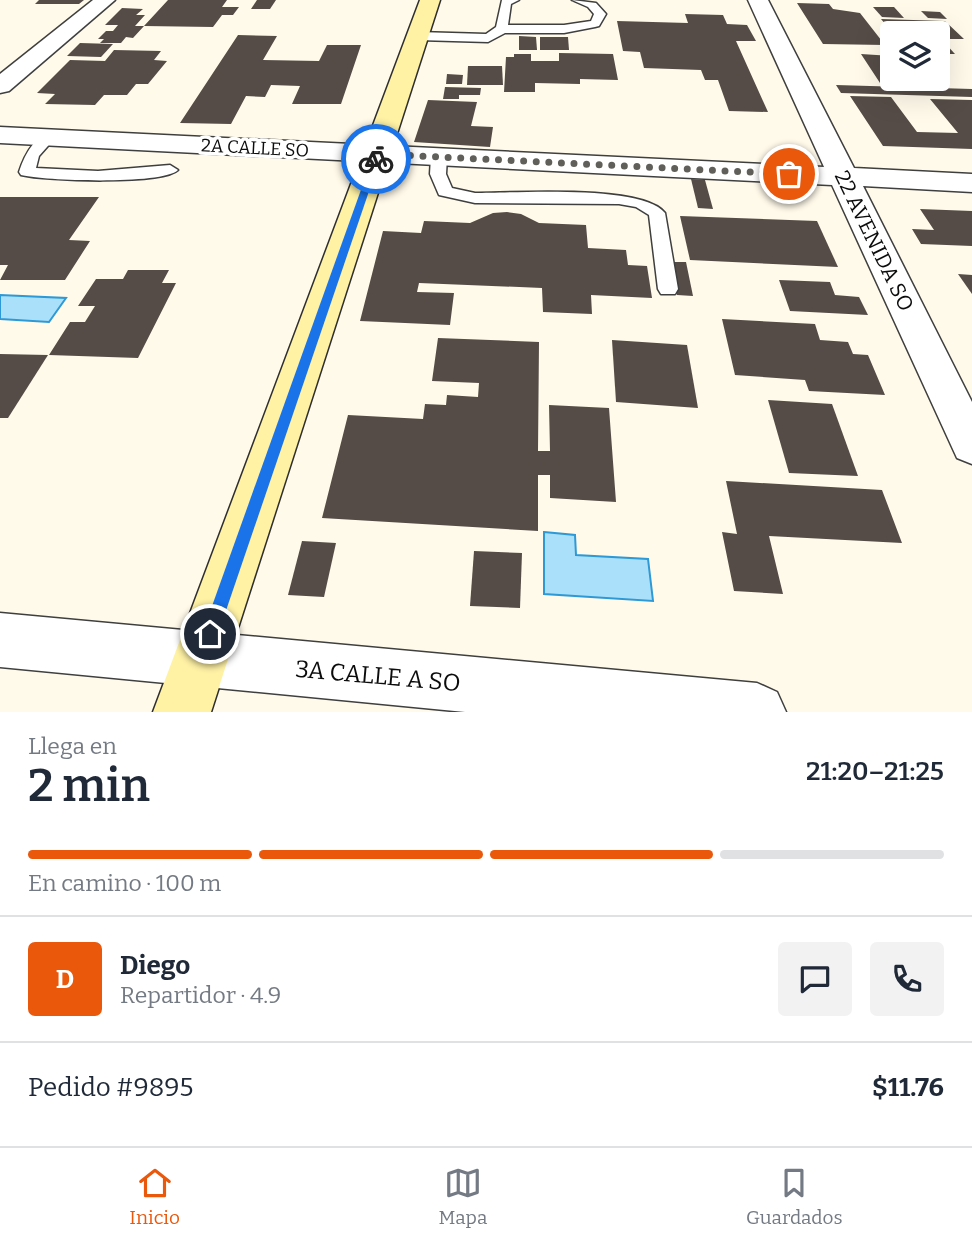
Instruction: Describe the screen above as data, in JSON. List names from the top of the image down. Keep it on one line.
{"streets":{"street":["2A CALLE SO","22 AVENIDA SO","3A CALLE A SO"]},"crossings":[["2A CALLE SO","22 AVENIDA SO"]],"page":{"heading":["2 min","Llega en","21:20–21:25"],"panel":["Diego","Repartidor · 4.9","Pedido #9895","$11.76"],"bar":"En camino · 100 m","round":"D","tabs":["Inicio","Mapa","Guardados"]}}
